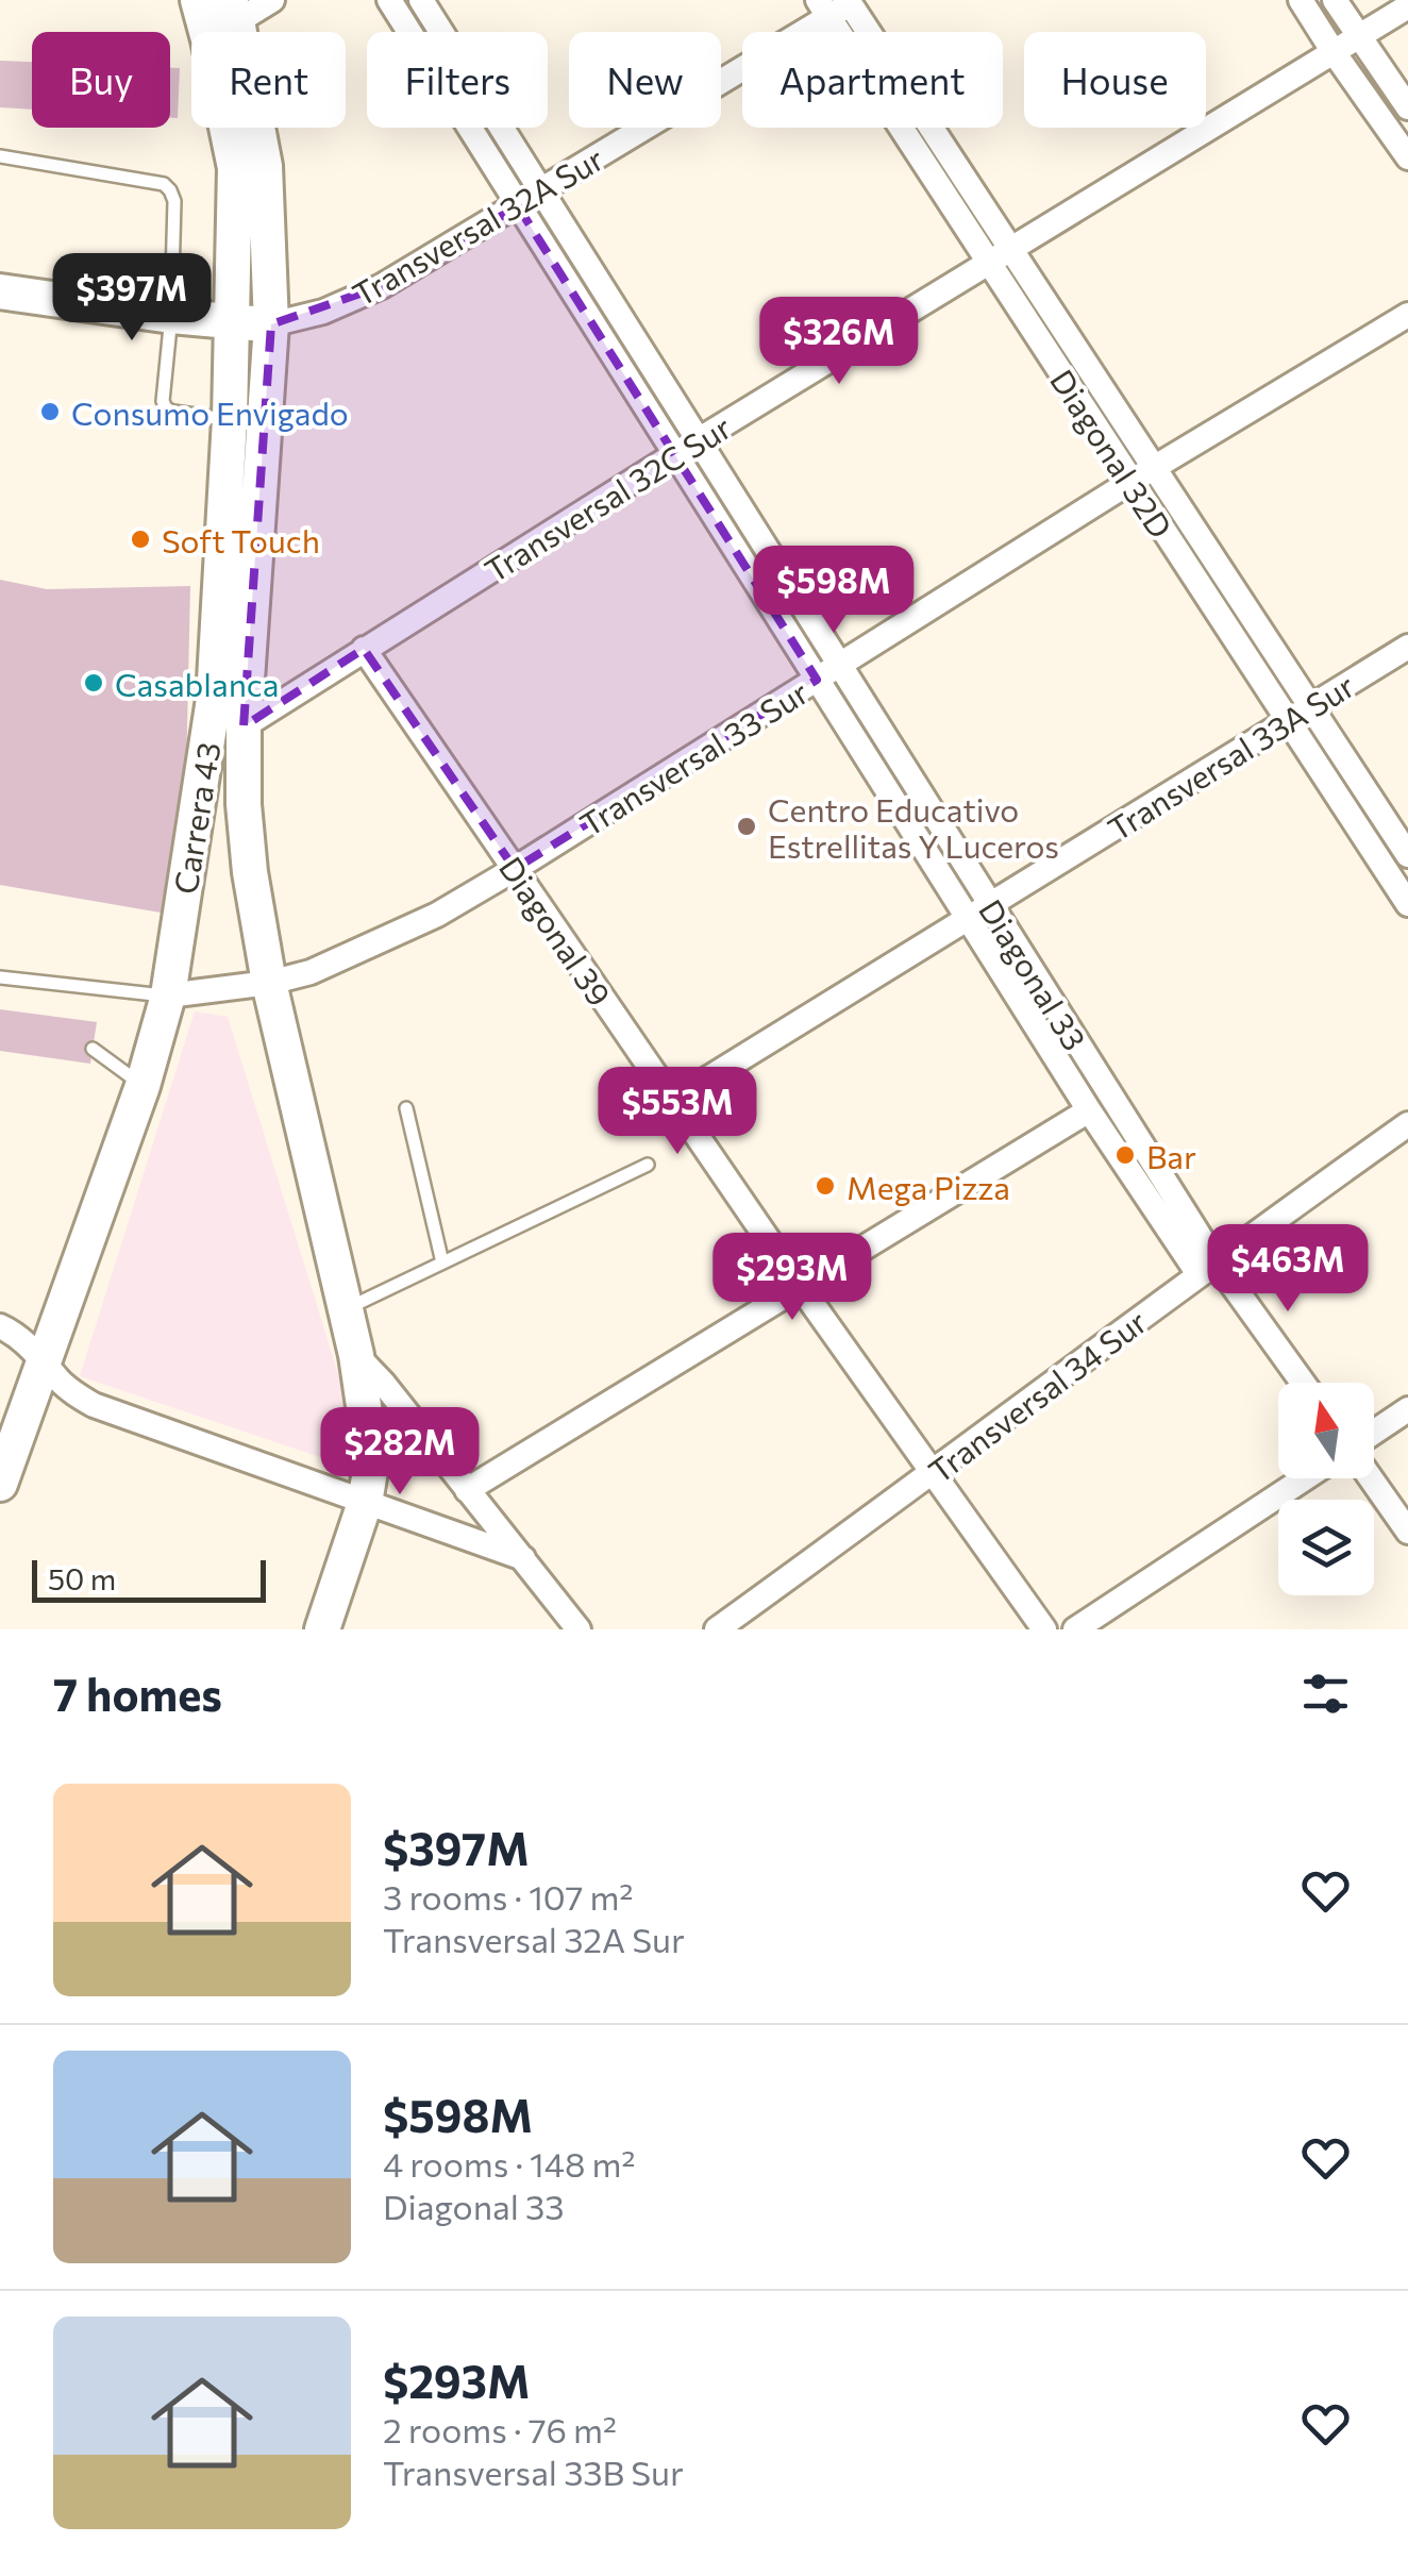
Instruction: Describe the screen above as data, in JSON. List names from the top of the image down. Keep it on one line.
{"streets":{"street":["Transversal 32A Sur","Diagonal 32D","Transversal 32C Sur","Transversal 33A Sur","Transversal 33 Sur","Carrera 43","Diagonal 39","Diagonal 33","Transversal 34 Sur"]},"crossings":[["Transversal 32A Sur","Diagonal 32D"],["Transversal 32A Sur","Carrera 43"],["Transversal 32A Sur","Diagonal 33"],["Diagonal 32D","Transversal 32C Sur"],["Diagonal 32D","Transversal 33A Sur"],["Diagonal 32D","Transversal 33 Sur"],["Transversal 32C Sur","Carrera 43"],["Transversal 32C Sur","Diagonal 39"],["Transversal 32C Sur","Diagonal 33"],["Transversal 33A Sur","Diagonal 39"],["Transversal 33A Sur","Diagonal 33"],["Transversal 33 Sur","Carrera 43"],["Transversal 33 Sur","Diagonal 39"],["Transversal 33 Sur","Diagonal 33"],["Diagonal 39","Transversal 34 Sur"],["Diagonal 33","Transversal 34 Sur"]],"places":["Consumo Envigado","Soft Touch","Casablanca","Centro Educativo Estrellitas Y Luceros","Bar","Mega Pizza"],"scale_bar":"50 m","north":"top","page":{"chip":["Buy","Rent","Filters","New","Apartment","House"],"price":["$397M","$326M","$598M","$553M","$463M","$293M","$282M"],"scale":"50 m","heading":"7 homes","list":[{"name":"$397M","note":"3 rooms · 107 m² · Transversal 32A Sur"},{"name":"$598M","note":"4 rooms · 148 m² · Diagonal 33"},{"name":"$293M","note":"2 rooms · 76 m² · Transversal 33B Sur"}]}}
